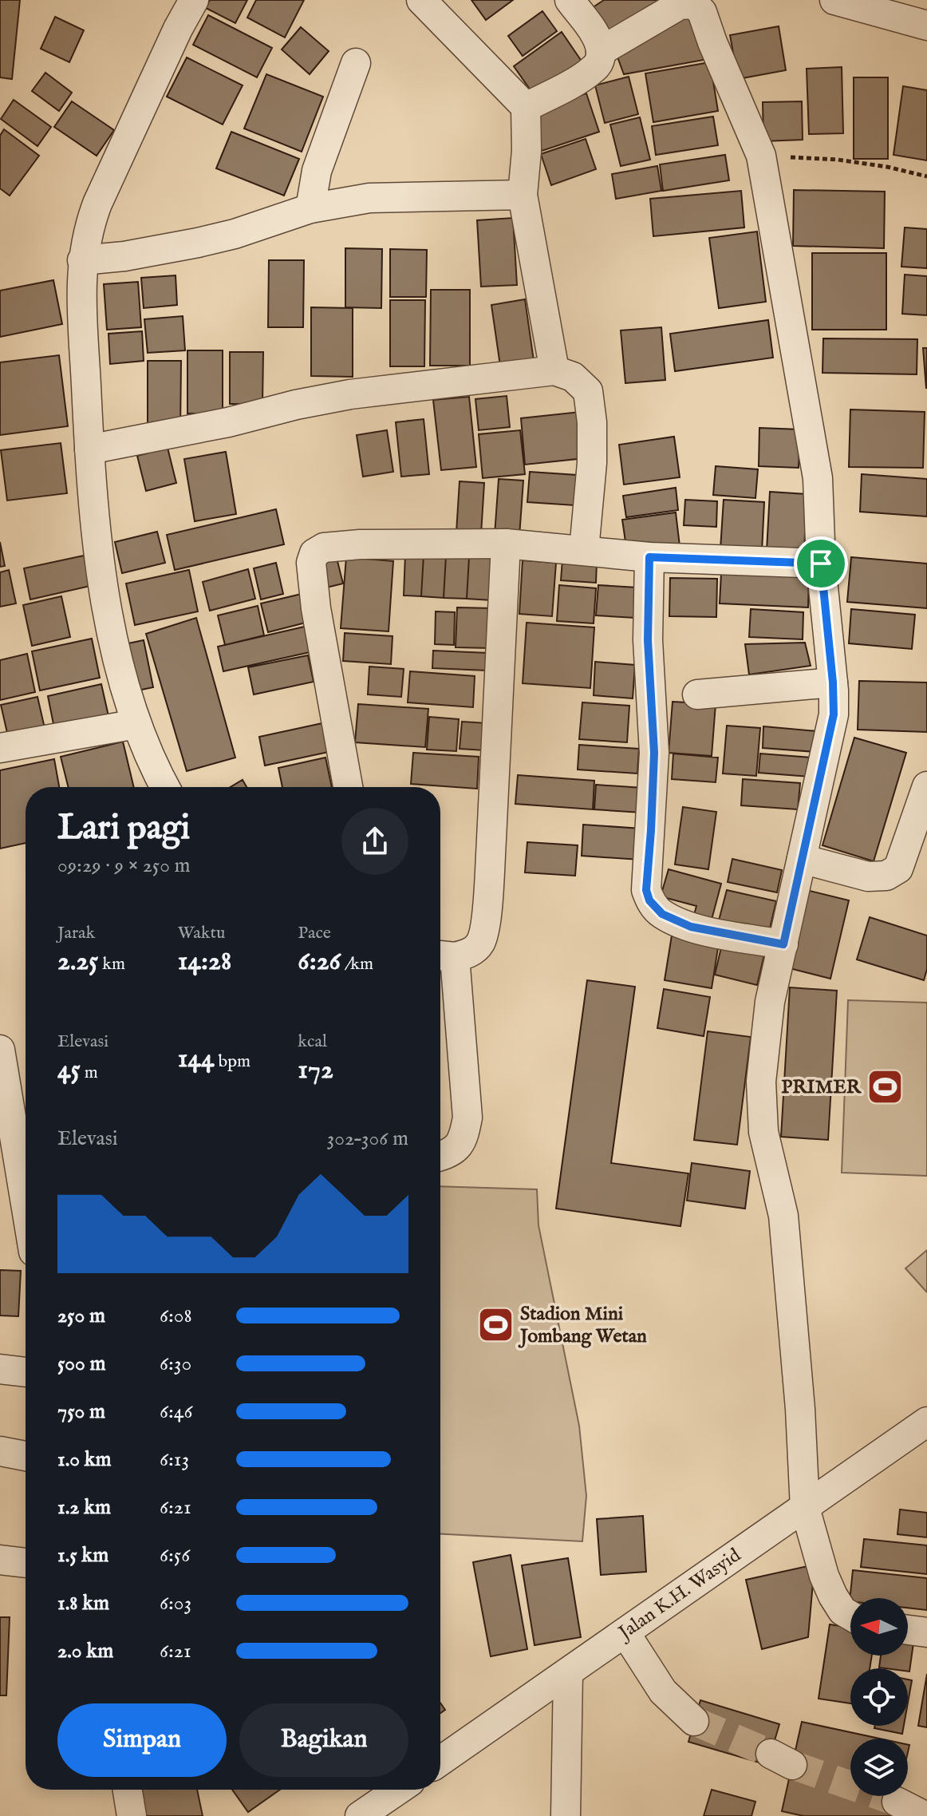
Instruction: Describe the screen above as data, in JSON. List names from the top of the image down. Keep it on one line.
{"streets":{"street":["Jalan K.H. Wasyid"]},"places":{"sports":["PRIMER","Stadion Mini Jombang Wetan"]},"north":"left","page":{"heading":["Lari pagi","09:29 · 9 × 250 m"],"stats":[["Jarak","2.25 km"],["Waktu","14:28"],["Pace","6:26 /km"],["Elevasi","45 m"],["144 bpm"],["kcal","172"]],"chart":["Elevasi","302–306 m"],"list":[{"name":"250 m","note":"6:08"},{"name":"500 m","note":"6:30"},{"name":"750 m","note":"6:46"},{"name":"1.0 km","note":"6:13"},{"name":"1.2 km","note":"6:21"},{"name":"1.5 km","note":"6:56"},{"name":"1.8 km","note":"6:03"},{"name":"2.0 km","note":"6:21"}],"buttons":["Simpan","Bagikan"]}}
